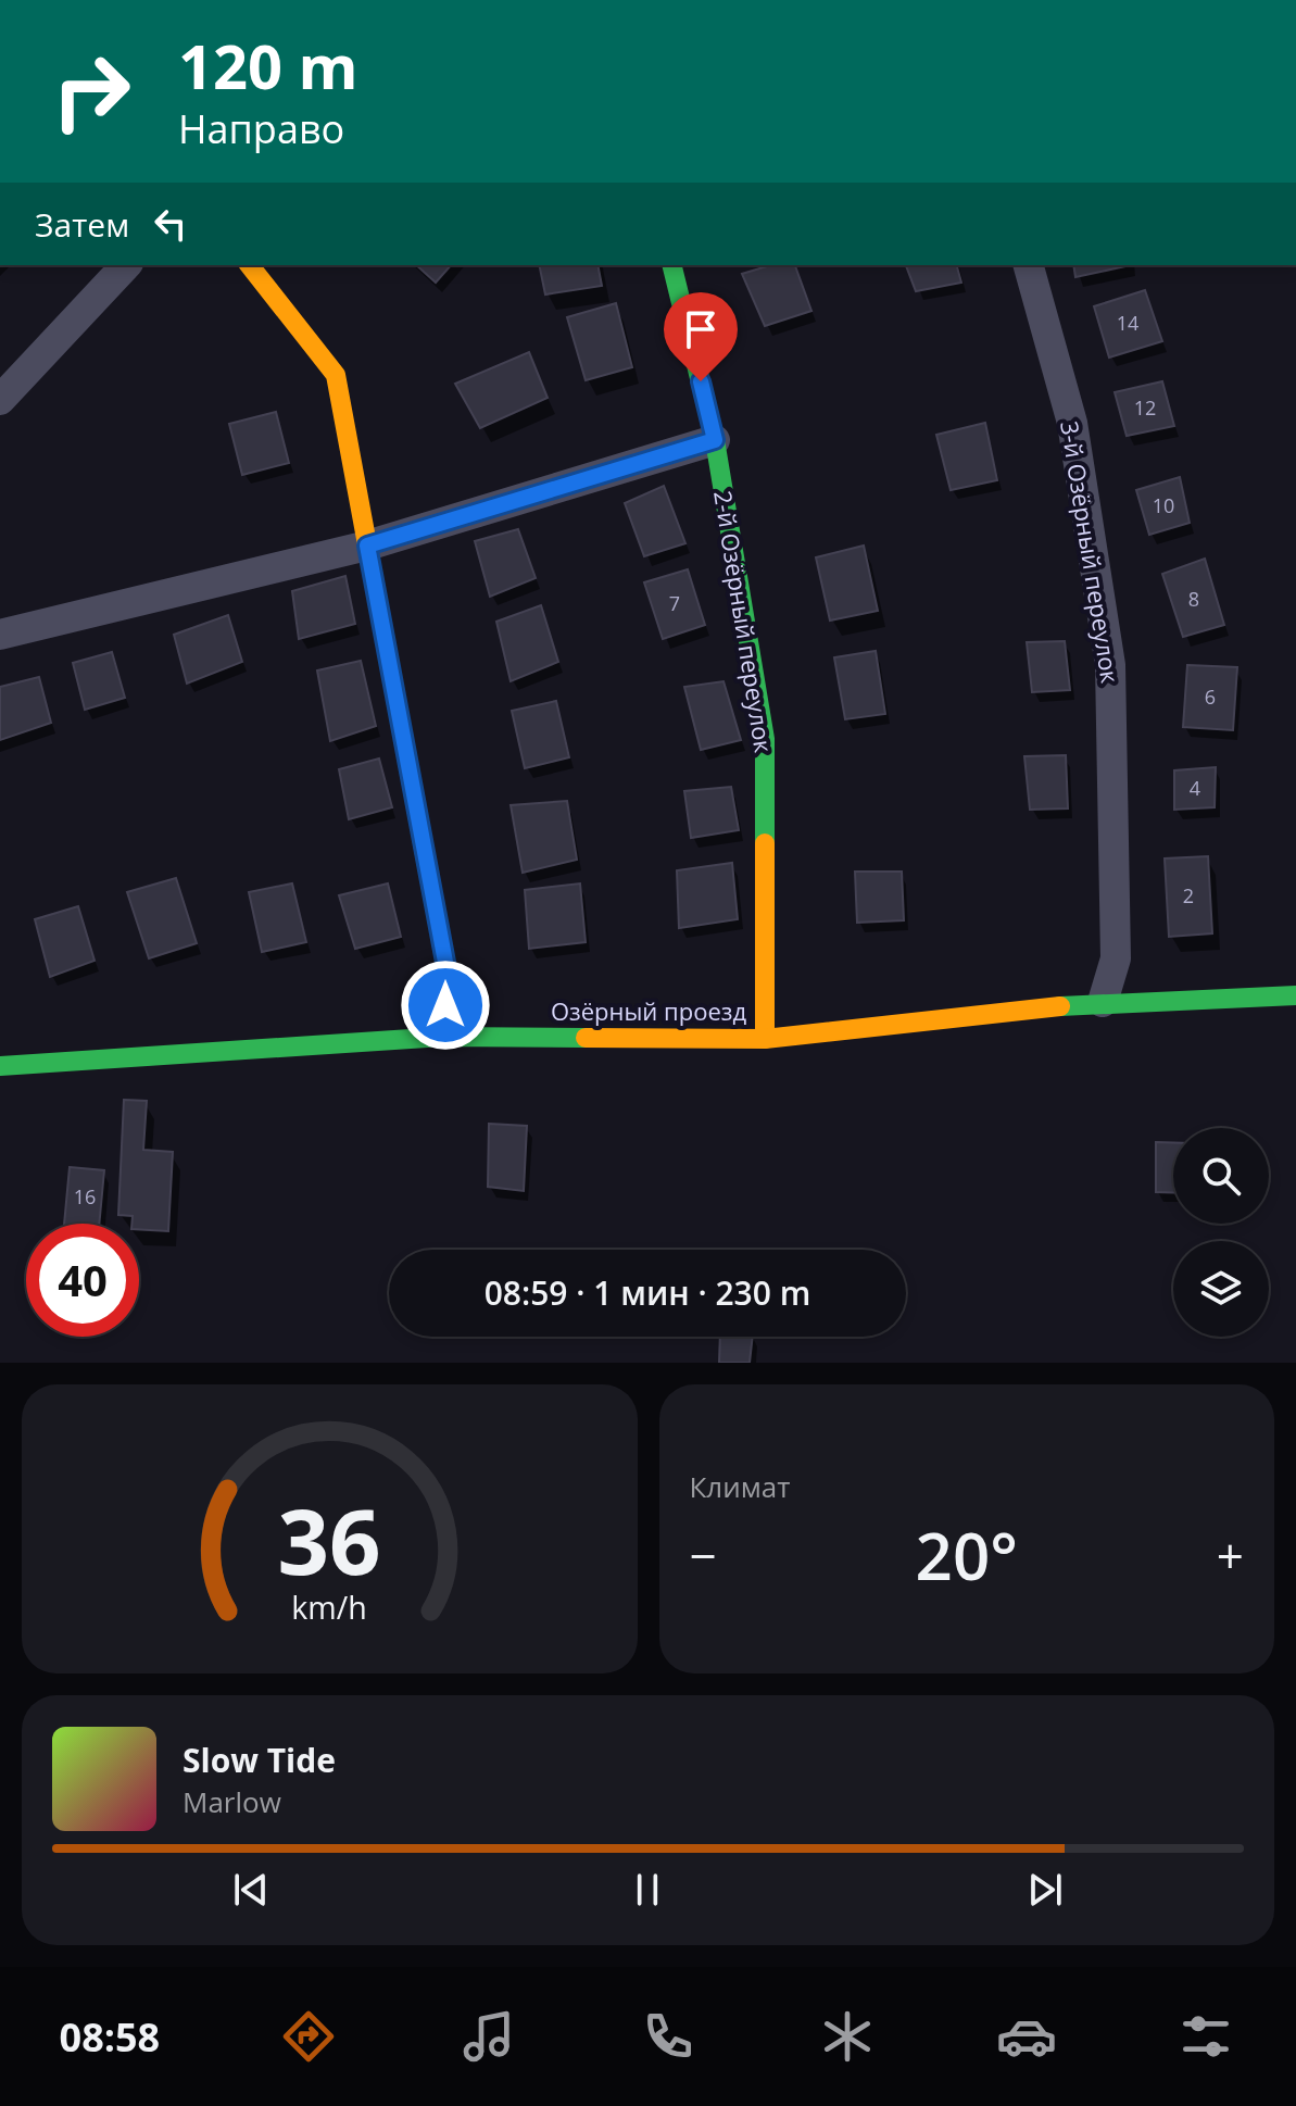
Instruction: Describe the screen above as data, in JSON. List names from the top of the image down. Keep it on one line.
{"streets":{"street":["3-й Озёрный переулок","2-й Озёрный переулок","Озёрный проезд"]},"crossings":[["3-й Озёрный переулок","Озёрный проезд"],["2-й Озёрный переулок","Озёрный проезд"]],"house_numbers":["14","12","10","8","7","6","4","2","16"],"page":{"turn":["120 m","Направо"],"then":"Затем","limit":"40","trip":"08:59 · 1 мин · 230 m","tile":"Климат","heat":["−","20°","+"],"song":["Slow Tide","Marlow"],"tabs":"08:58","gauge":["36","km/h"]}}
